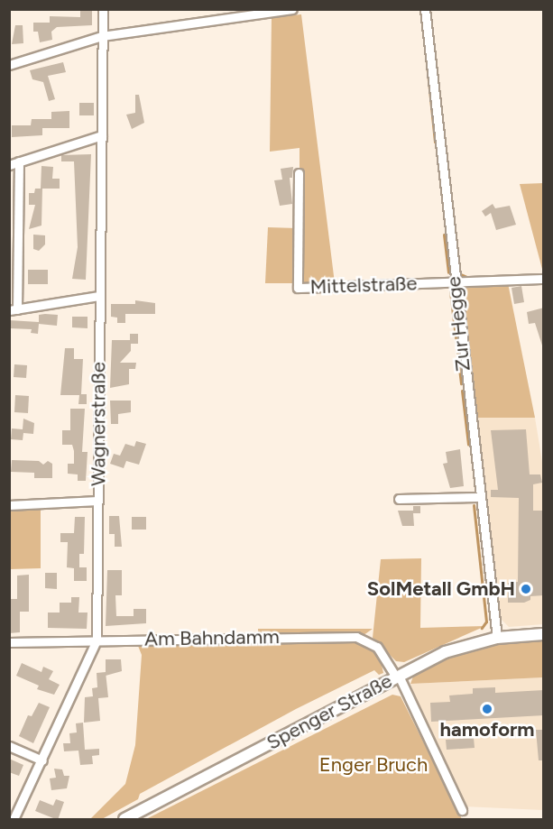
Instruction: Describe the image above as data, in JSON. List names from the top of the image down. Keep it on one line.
{"streets":{"street":["Mittelstraße","Zur Hegge","Wagnerstraße","Am Bahndamm","Spenger Straße"]},"crossings":[["Mittelstraße","Zur Hegge"],["Zur Hegge","Spenger Straße"],["Wagnerstraße","Am Bahndamm"],["Am Bahndamm","Spenger Straße"]],"parks":["Enger Bruch"],"places":["SolMetall GmbH","hamoform"]}
